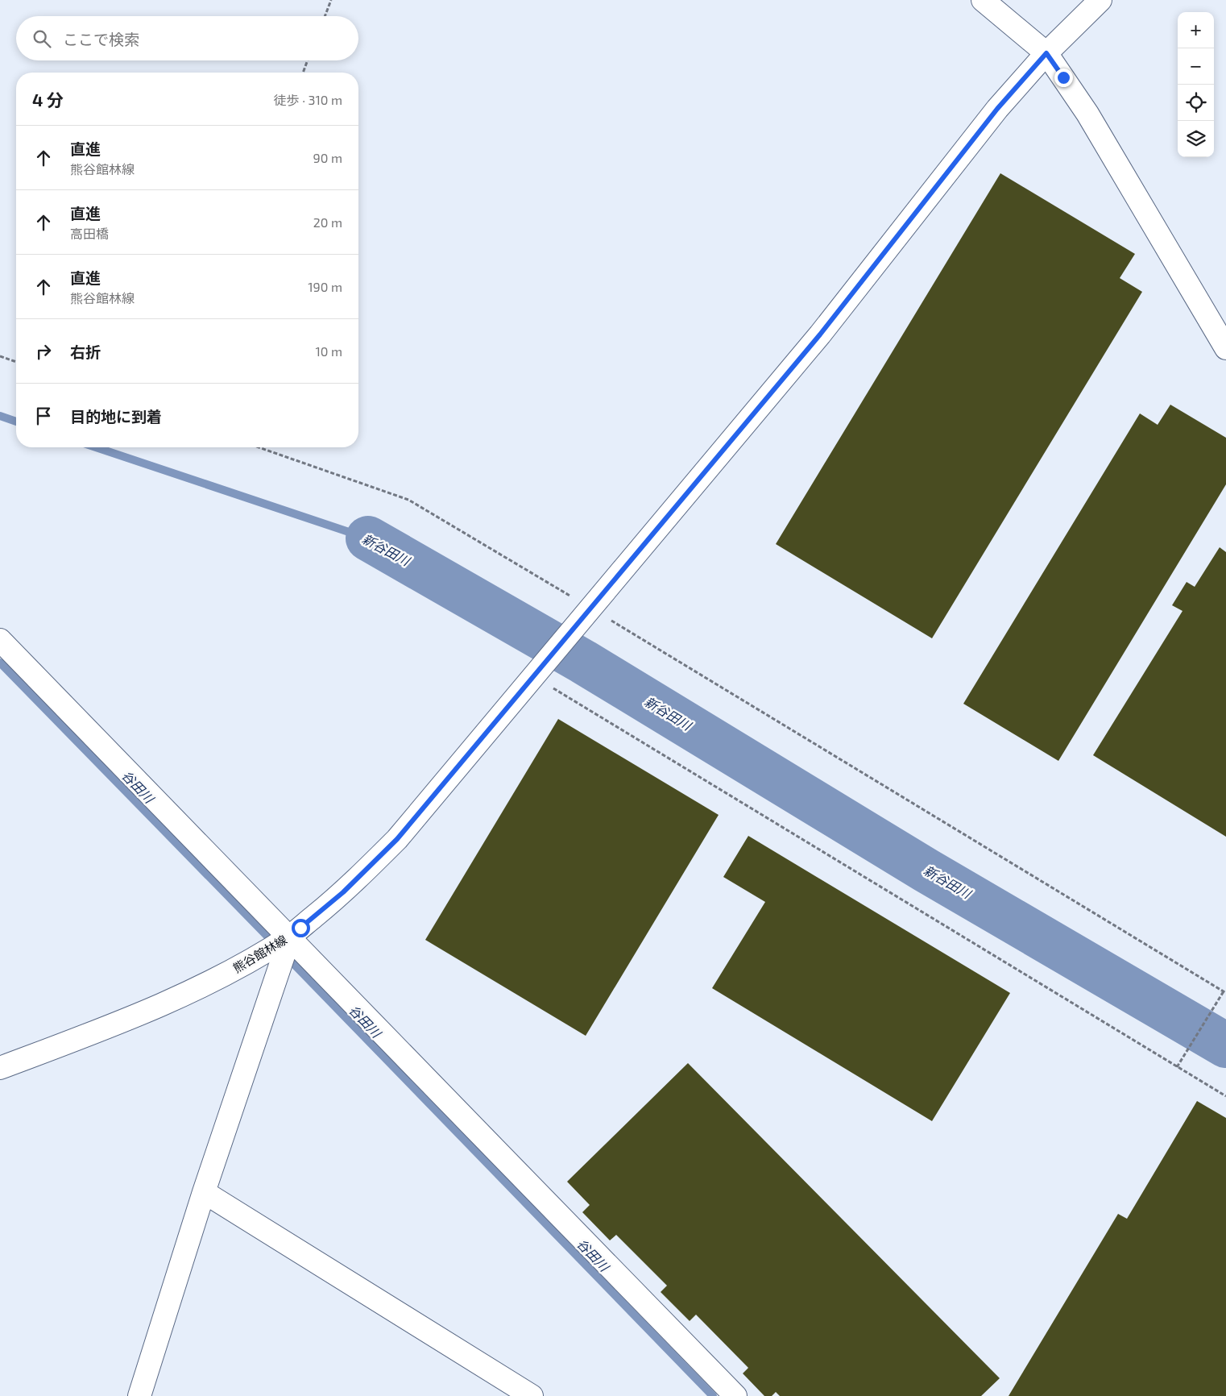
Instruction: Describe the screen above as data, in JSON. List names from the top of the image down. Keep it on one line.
{"streets":{"street":["熊谷館林線"]},"water":["新谷田川","谷田川"],"page":{"map_buttons":["+","−"],"search":"ここで検索","heading":["4 分","徒歩 · 310 m"],"list":[["直進","熊谷館林線","90 m"],["直進","高田橋","20 m"],["直進","熊谷館林線","190 m"],["右折","10 m"],"目的地に到着"]}}
